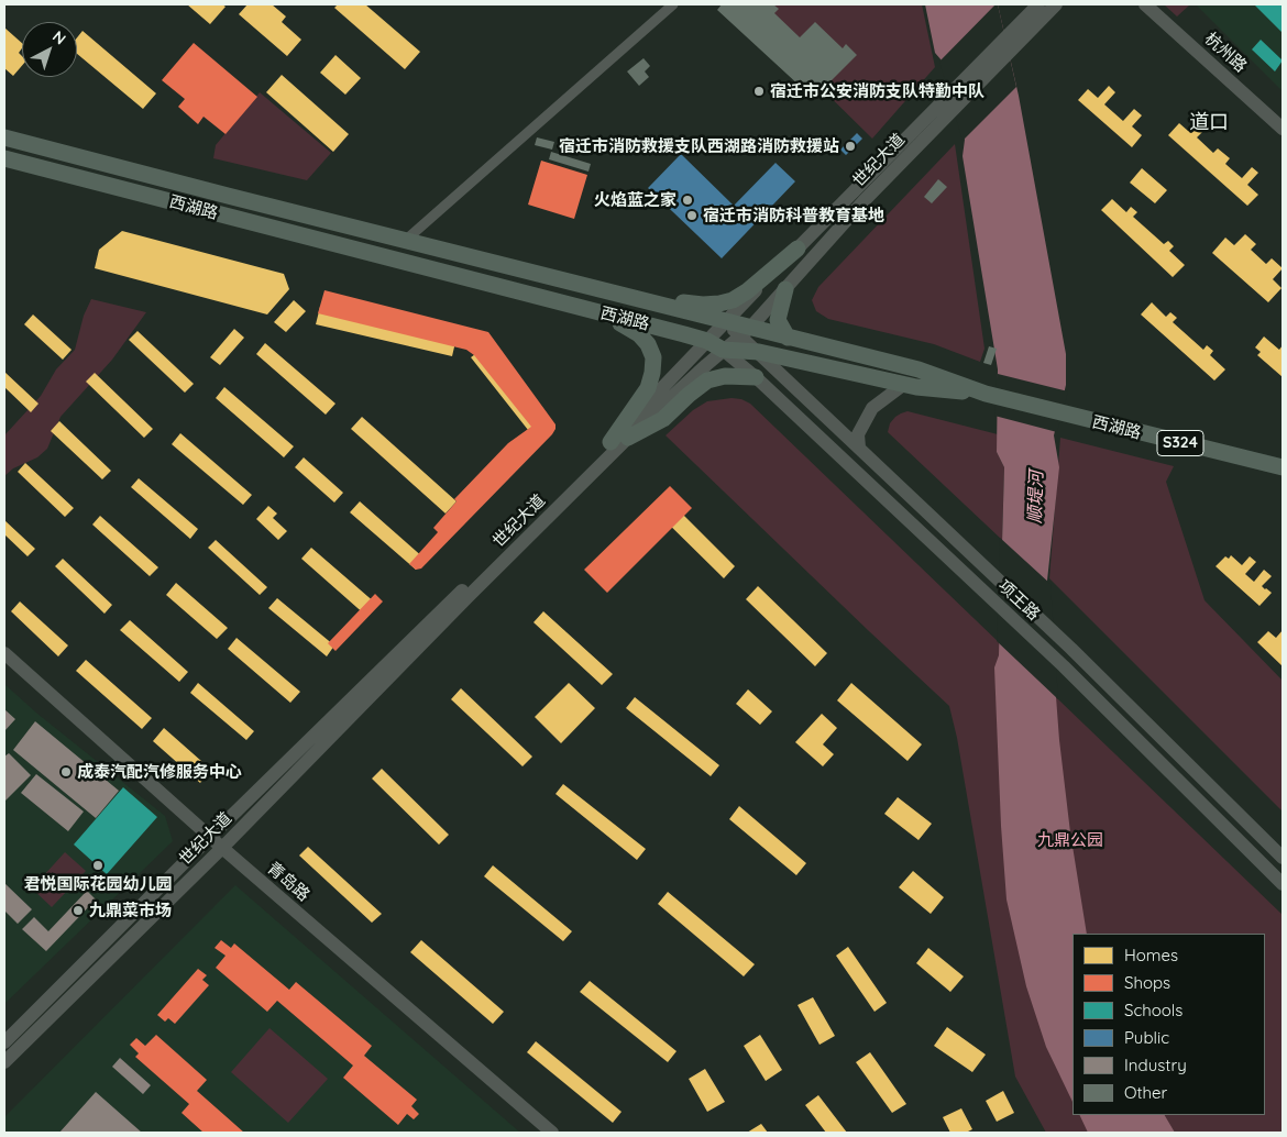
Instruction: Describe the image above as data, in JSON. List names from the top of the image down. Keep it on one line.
{"streets":{"main road":["西湖路","S324"],"street":["杭州路","世纪大道","项王路","青岛路"]},"crossings":[["世纪大道","西湖路"],["世纪大道","项王路"],["世纪大道","青岛路"],["西湖路","项王路"]],"districts":["道口"],"water":["顺堤河"],"parks":["九鼎公园"],"places":["宿迁市公安消防支队特勤中队","宿迁市消防救援支队西湖路消防救援站","火焰蓝之家","宿迁市消防科普教育基地","成泰汽配汽修服务中心","君悦国际花园幼儿园","九鼎菜市场"],"legend":["Homes","Shops","Schools","Public","Industry","Other"],"north":"top right"}
